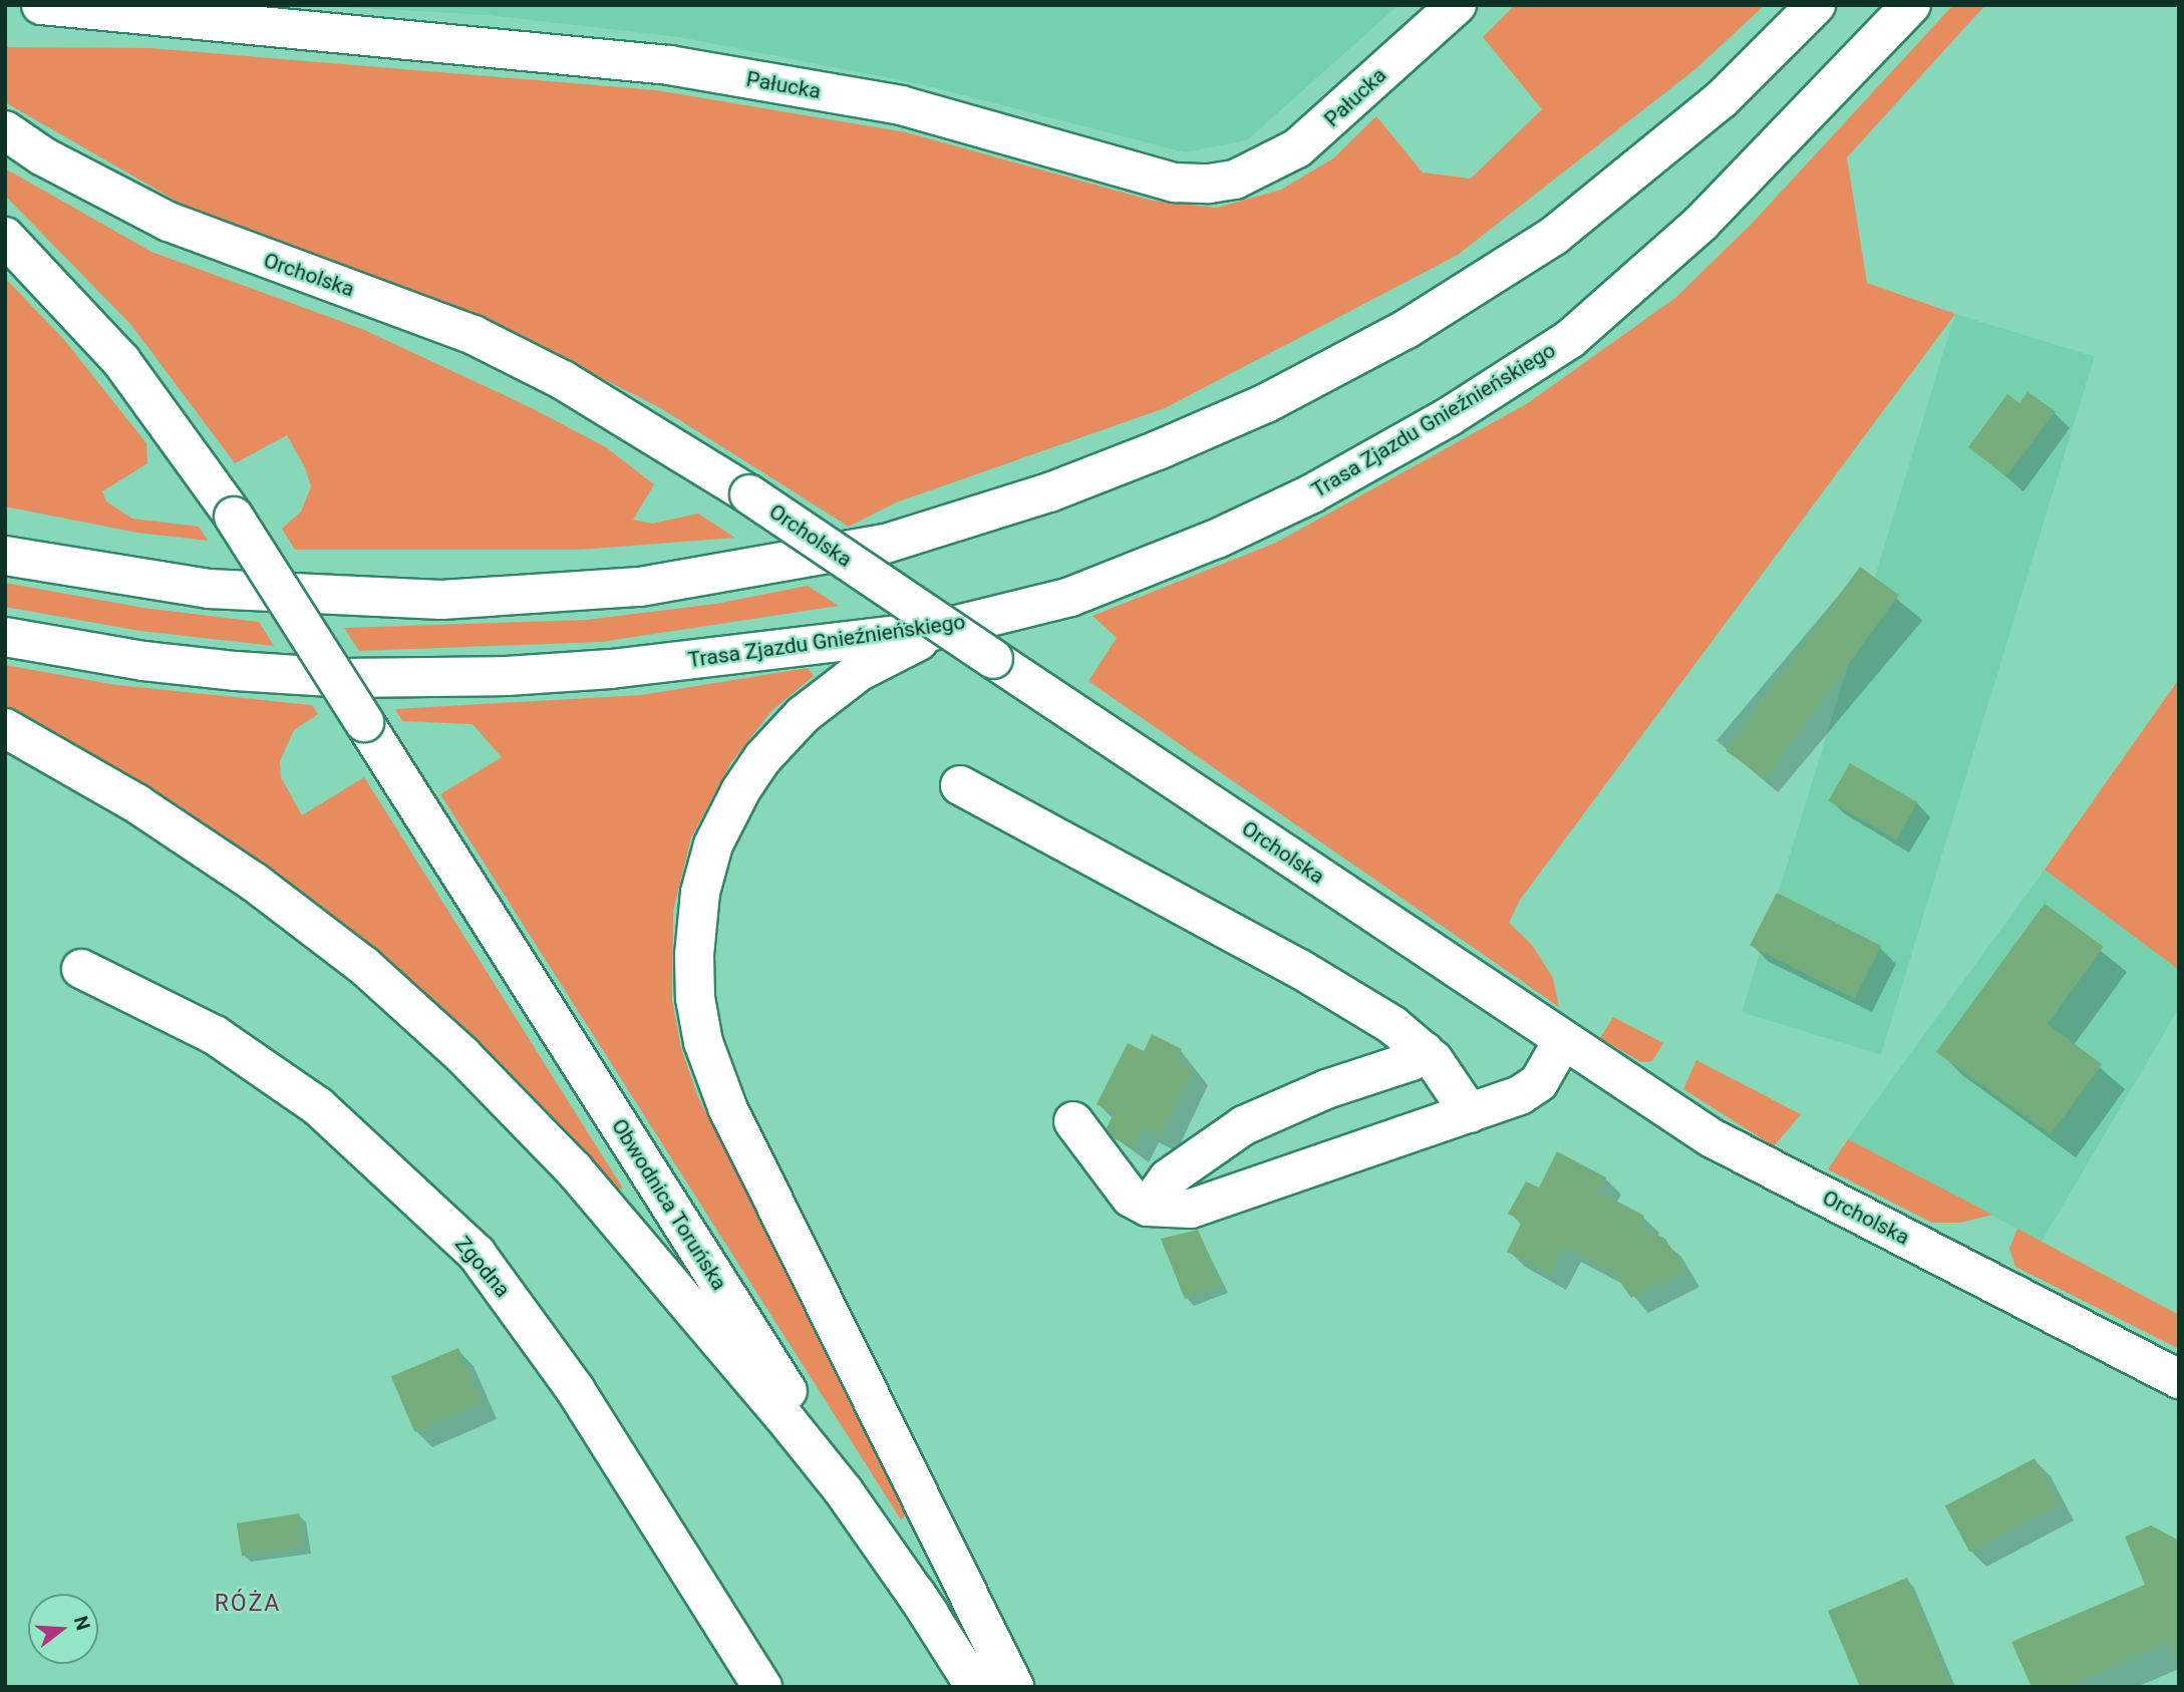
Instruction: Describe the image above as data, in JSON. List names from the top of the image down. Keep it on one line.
{"streets":{"main road":["Pałucka","Orcholska","Trasa Zjazdu Gnieźnieńskiego","Obwodnica Toruńska","Zgodna"]},"districts":["RÓŻA"],"north":"right"}
